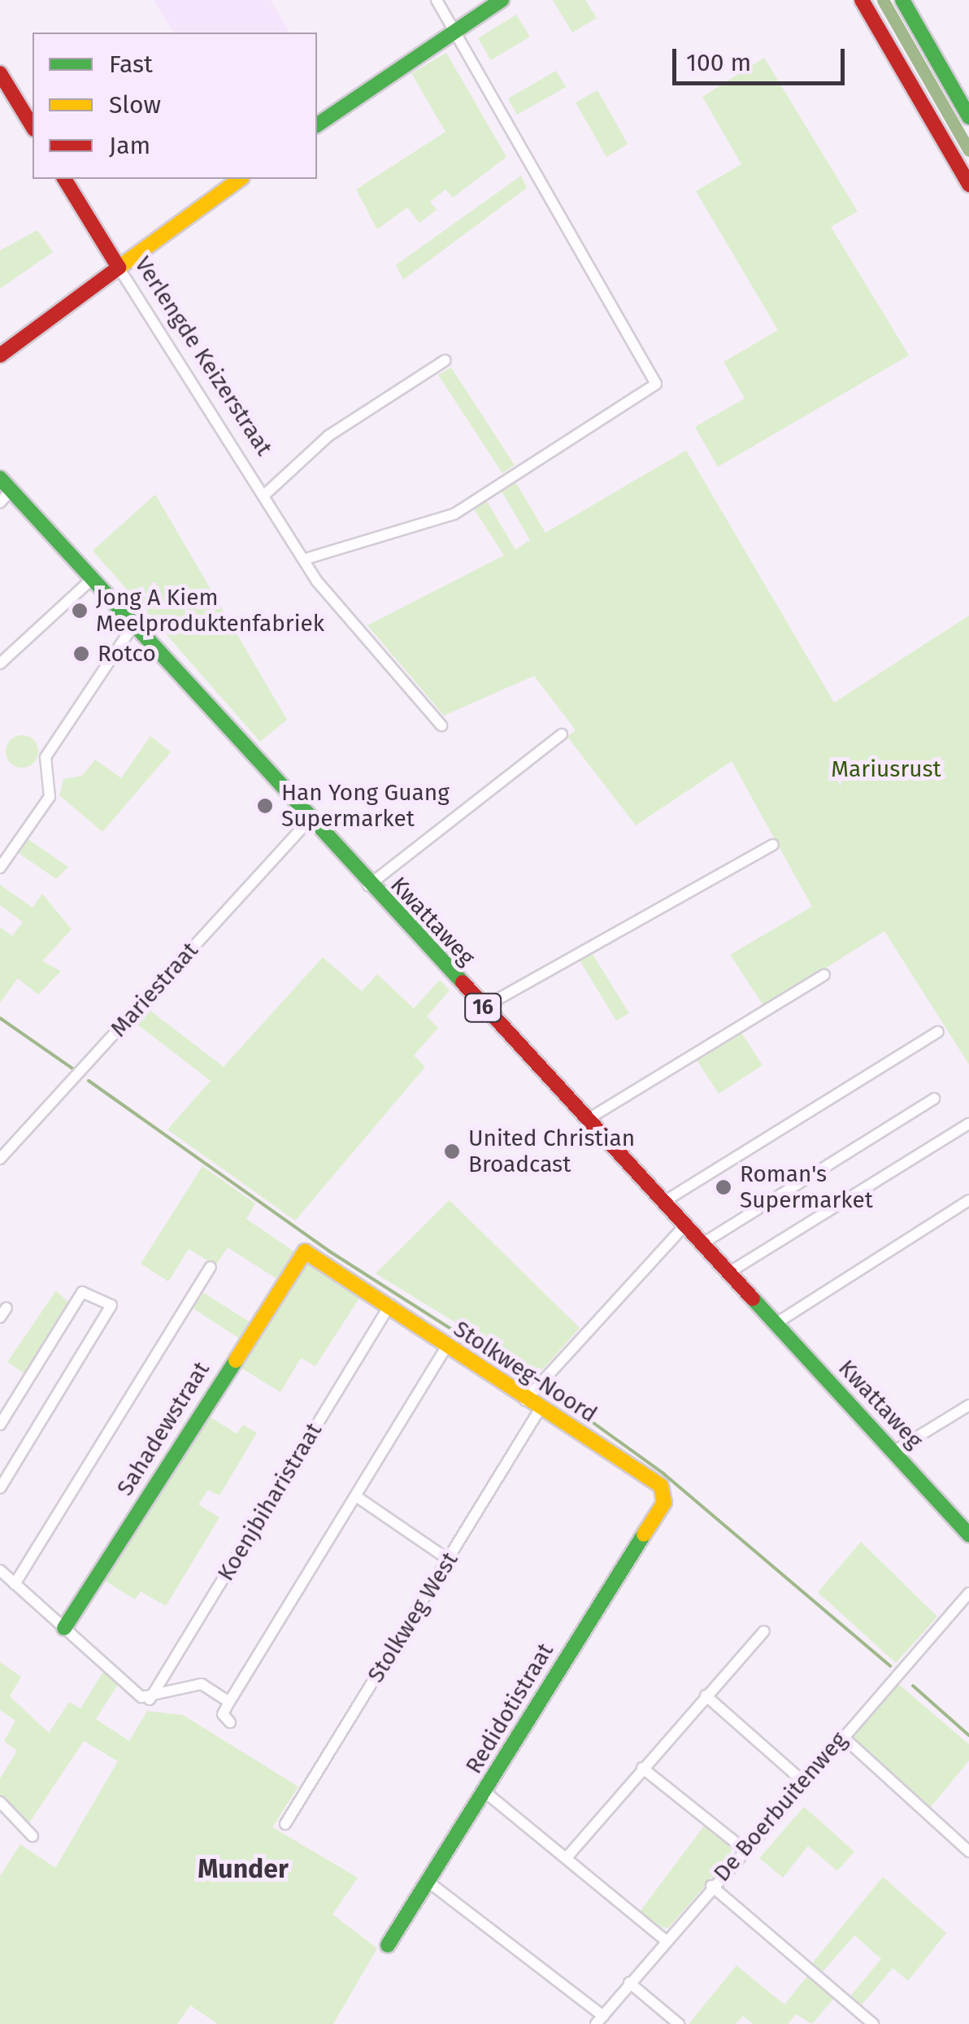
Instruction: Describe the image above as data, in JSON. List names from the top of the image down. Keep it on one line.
{"streets":{"main road":["Verlengde Keizerstraat","Kwattaweg","16","Stolkweg-Noord","Sahadewstraat","Redidotistraat"],"street":["Mariestraat","Koenjbiharistraat","Stolkweg West","De Boerbuitenweg"]},"crossings":[["Kwattaweg","Mariestraat"],["Stolkweg-Noord","Sahadewstraat"],["Stolkweg-Noord","Koenjbiharistraat"],["Stolkweg-Noord","Stolkweg West"],["Stolkweg-Noord","Redidotistraat"]],"districts":["Munder"],"parks":["Mariusrust"],"places":["Jong A Kiem Meelproduktenfabriek","Rotco","Han Yong Guang Supermarket","United Christian Broadcast","Roman's Supermarket"],"legend":["Fast","Slow","Jam"],"scale_bar":"100 m"}
